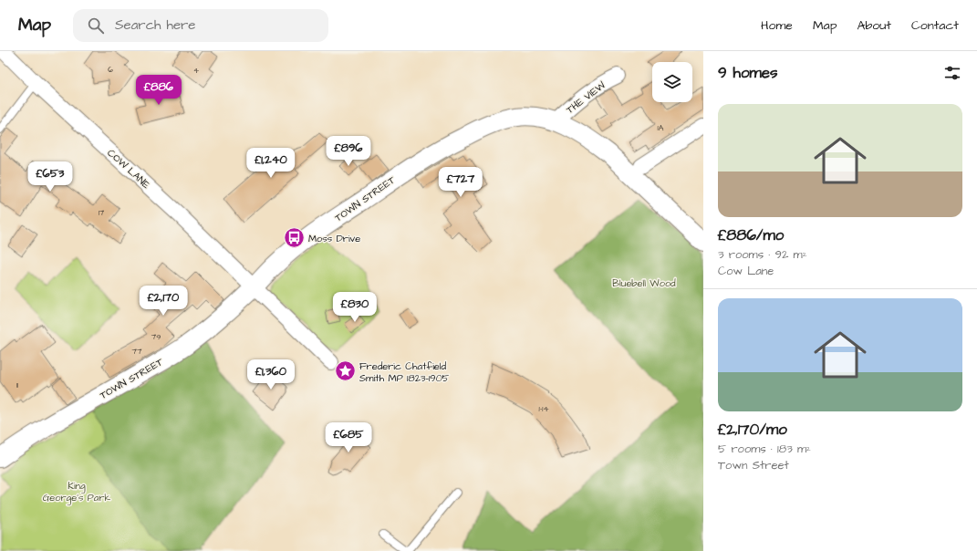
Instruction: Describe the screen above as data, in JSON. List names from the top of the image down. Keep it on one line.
{"streets":{"street":["THE VIEW","COW LANE","TOWN STREET"]},"crossings":[["THE VIEW","TOWN STREET"],["COW LANE","TOWN STREET"]],"parks":["Bluebell Wood","King George's Park"],"places":{"bus stop":["Moss Drive"],"place":["Frederic Chatfield Smith MP 1823-1905"]},"house_numbers":["6","4","1A","17","79","77","11","1-14"],"page":{"header":"Map","search":"Search here","nav":["Home","Map","About","Contact"],"heading":"9 homes","price":["£886","£896","£1,240","£653","£727","£2,170","£830","£1,360","£685"],"list":[{"name":"£886/mo","note":"3 rooms · 92 m² · Cow Lane"},{"name":"£2,170/mo","note":"5 rooms · 183 m² · Town Street"}]}}
